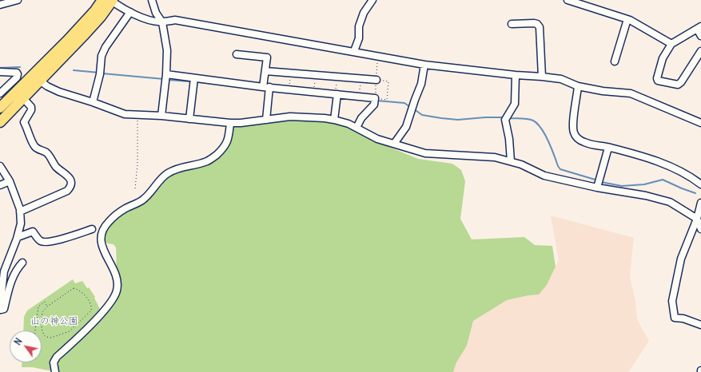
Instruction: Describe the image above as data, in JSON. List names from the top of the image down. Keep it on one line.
{"parks":["山の神公園"],"north":"top left"}
